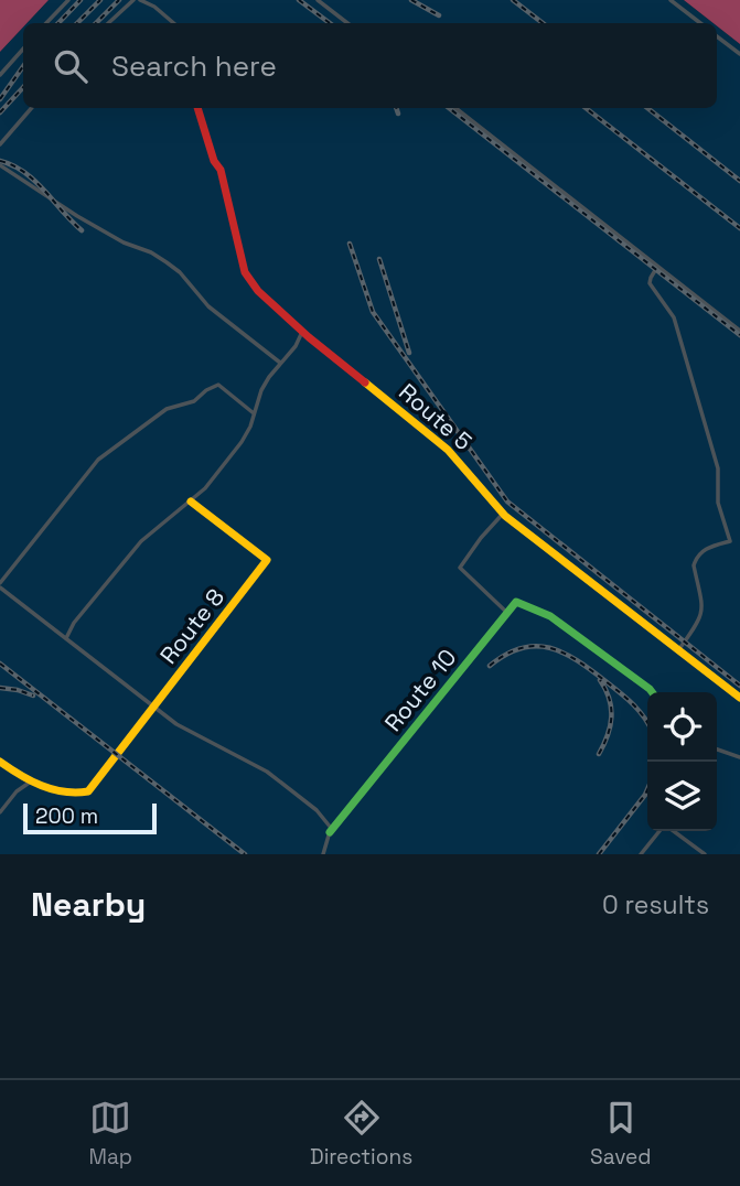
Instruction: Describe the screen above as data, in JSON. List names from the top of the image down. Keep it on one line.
{"streets":{"street":["Route 5","Route 8","Route 10"]},"scale_bar":"200 m","page":{"search":"Search here","scale":"200 m","heading":["Nearby","0 results"],"nav":["Map","Directions","Saved"]}}
